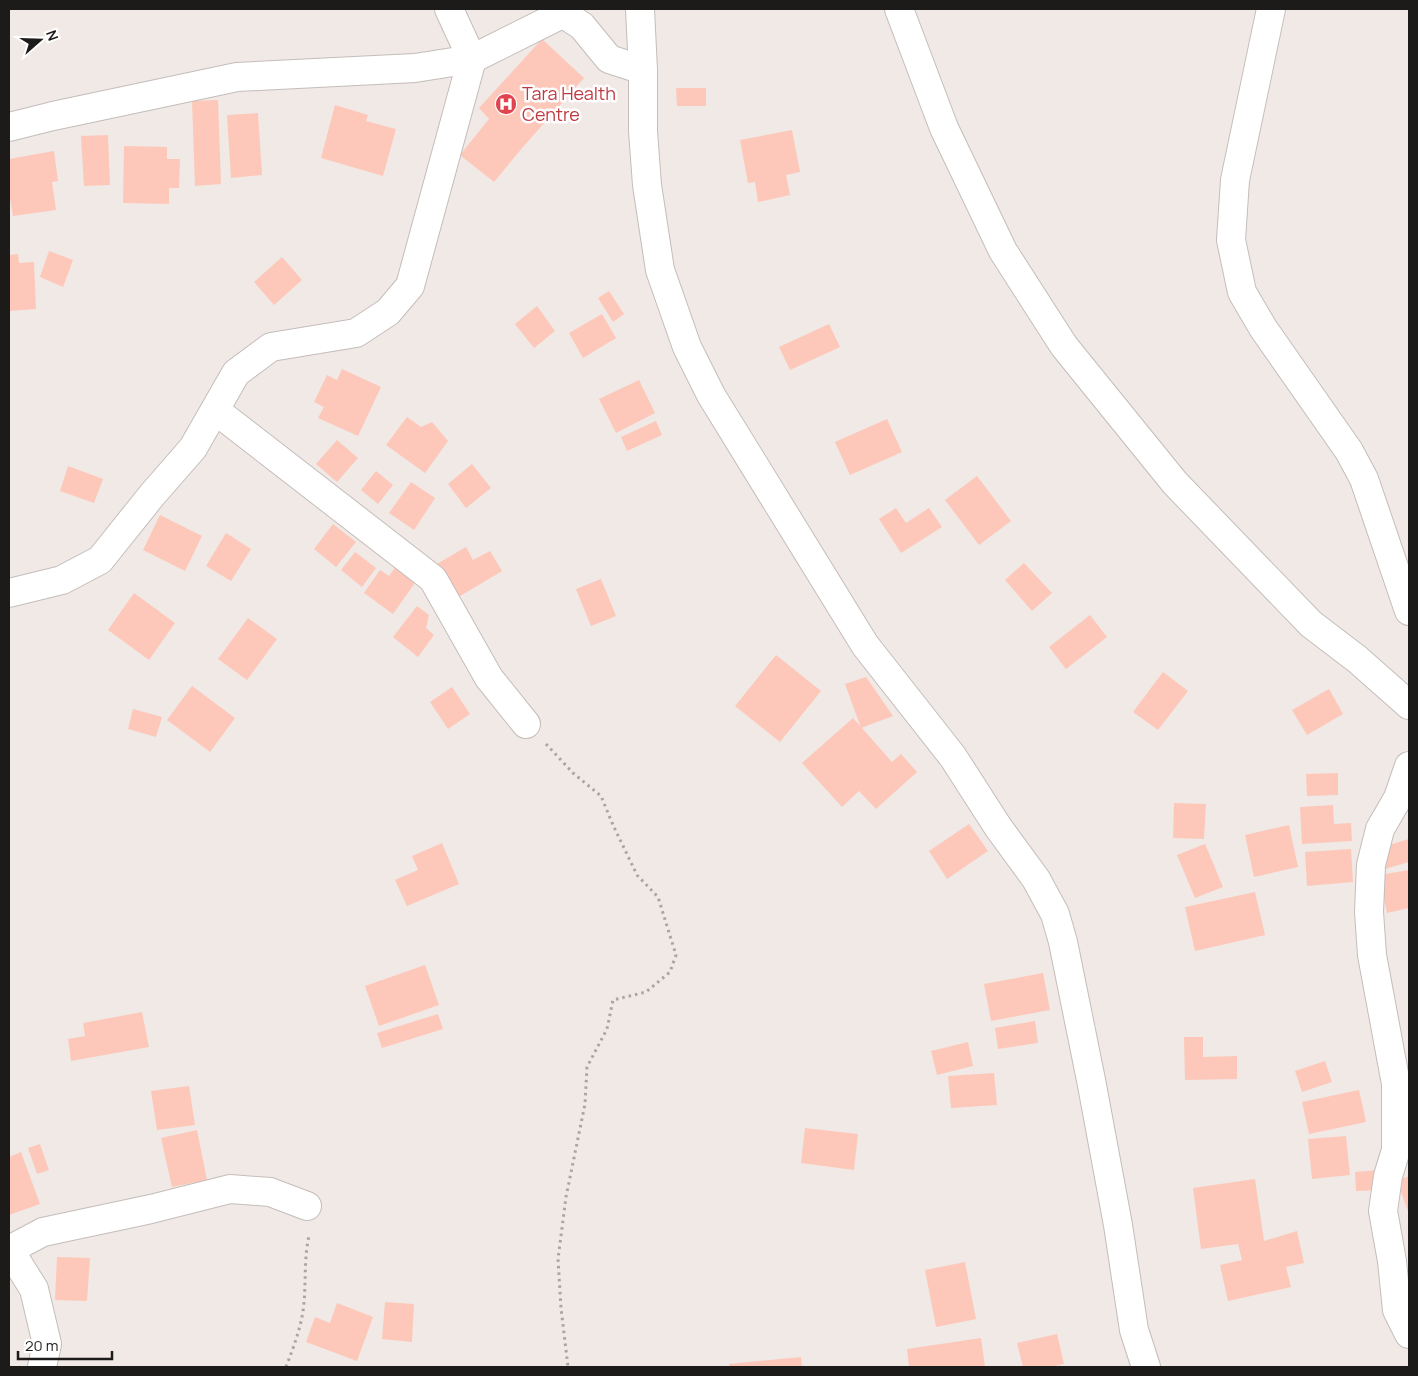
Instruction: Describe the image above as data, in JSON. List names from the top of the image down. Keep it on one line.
{"places":{"hospital":["Tara Health Centre"]},"scale_bar":"20 m","north":"right"}
